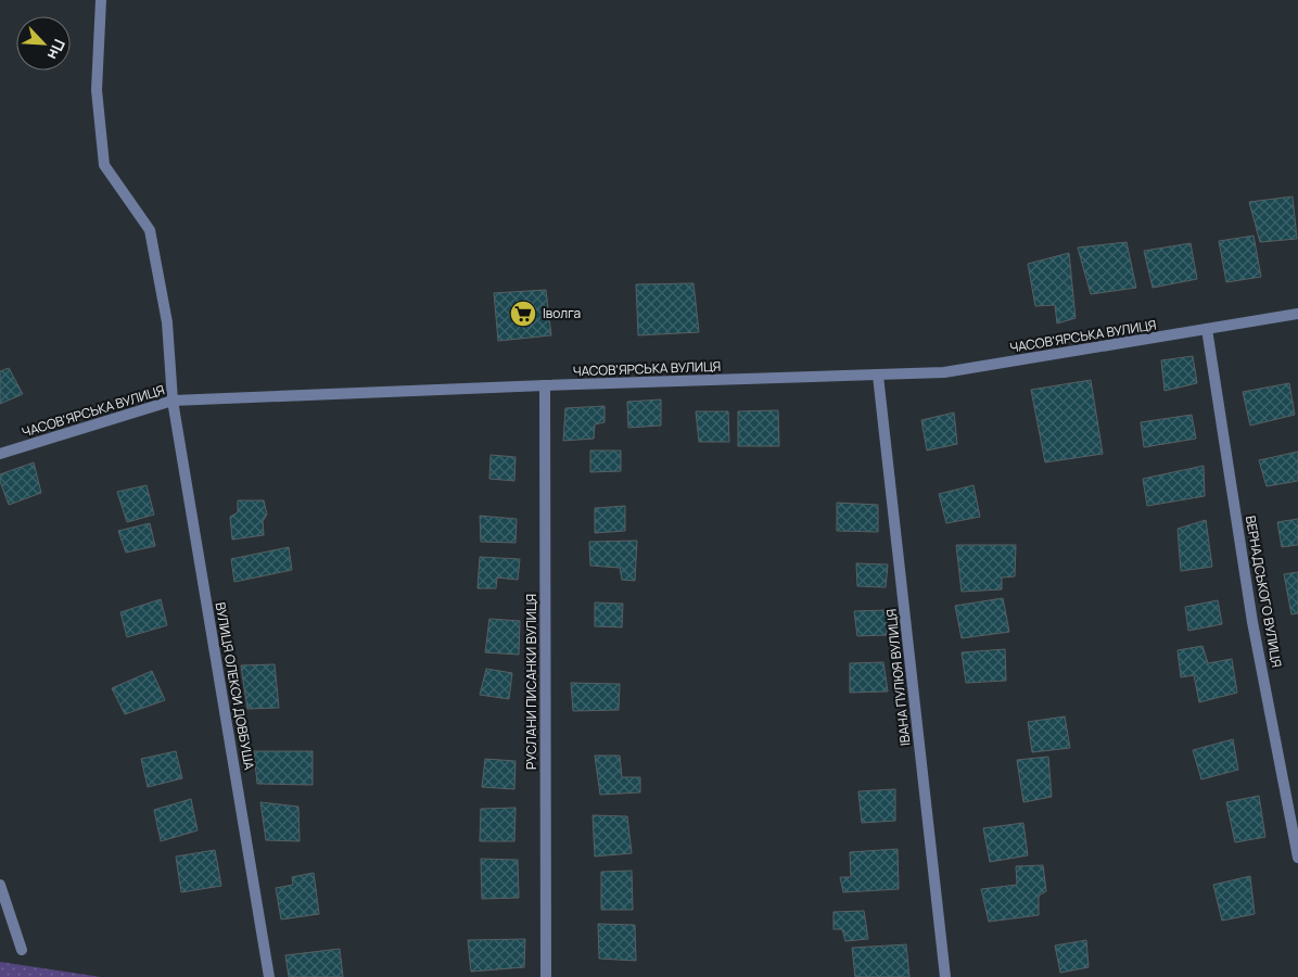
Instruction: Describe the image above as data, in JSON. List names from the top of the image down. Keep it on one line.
{"streets":{"street":["ЧАСОВ'ЯРСЬКА ВУЛИЦЯ","ВЕРНАДСЬКОГО ВУЛИЦЯ","ІВАНА ПУЛЮЯ ВУЛИЦЯ","РУСЛАНИ ПИСАНКИ ВУЛИЦЯ","ВУЛИЦЯ ОЛЕКСИ ДОВБУША"]},"crossings":[["ЧАСОВ'ЯРСЬКА ВУЛИЦЯ","ВЕРНАДСЬКОГО ВУЛИЦЯ"],["ЧАСОВ'ЯРСЬКА ВУЛИЦЯ","ІВАНА ПУЛЮЯ ВУЛИЦЯ"],["ЧАСОВ'ЯРСЬКА ВУЛИЦЯ","РУСЛАНИ ПИСАНКИ ВУЛИЦЯ"],["ЧАСОВ'ЯРСЬКА ВУЛИЦЯ","ВУЛИЦЯ ОЛЕКСИ ДОВБУША"]],"places":{"supermarket":["Іволга"]},"north":"bottom right"}
